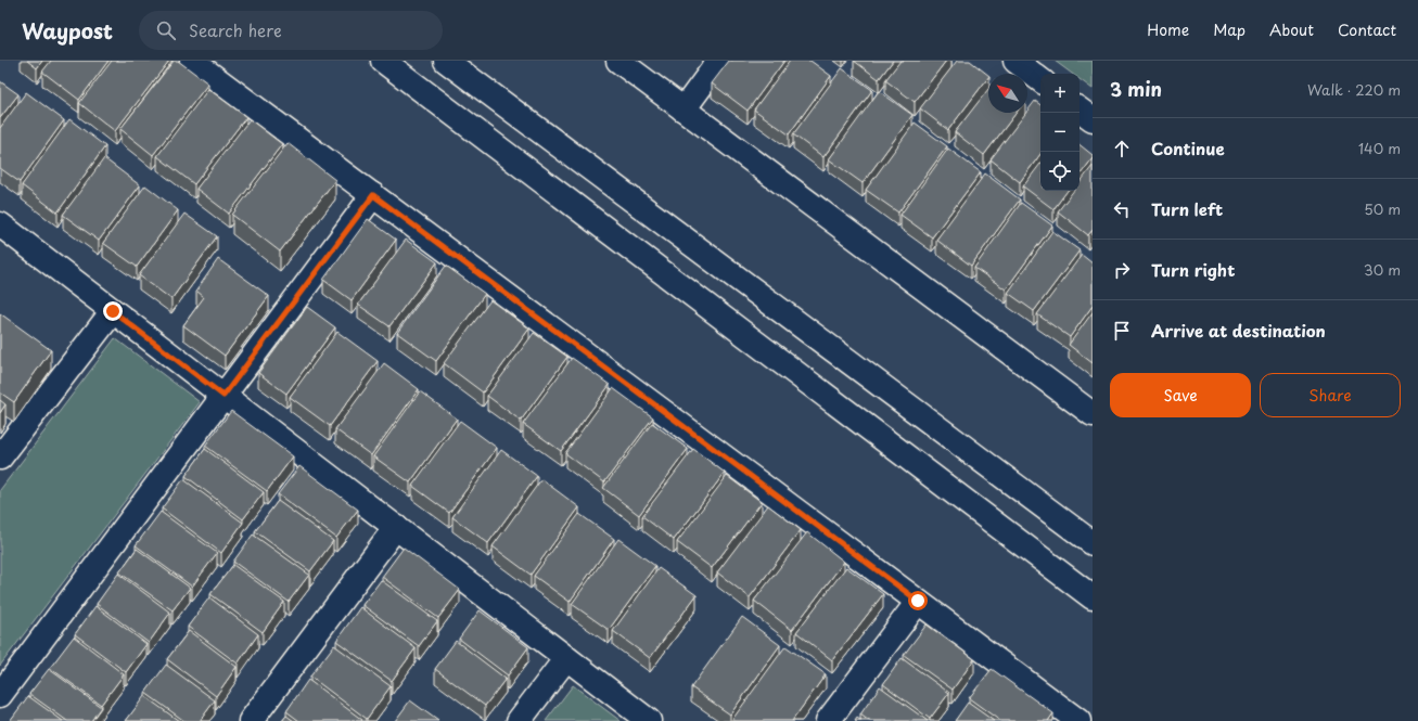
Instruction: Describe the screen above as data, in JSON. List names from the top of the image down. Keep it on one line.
{"north":"top left","page":{"header":"Waypost","search":"Search here","nav":["Home","Map","About","Contact"],"heading":["3 min","Walk · 220 m"],"map_buttons":["+","−"],"list":[["Continue","140 m"],["Turn left","50 m"],["Turn right","30 m"],"Arrive at destination"],"buttons":["Save","Share"]}}
